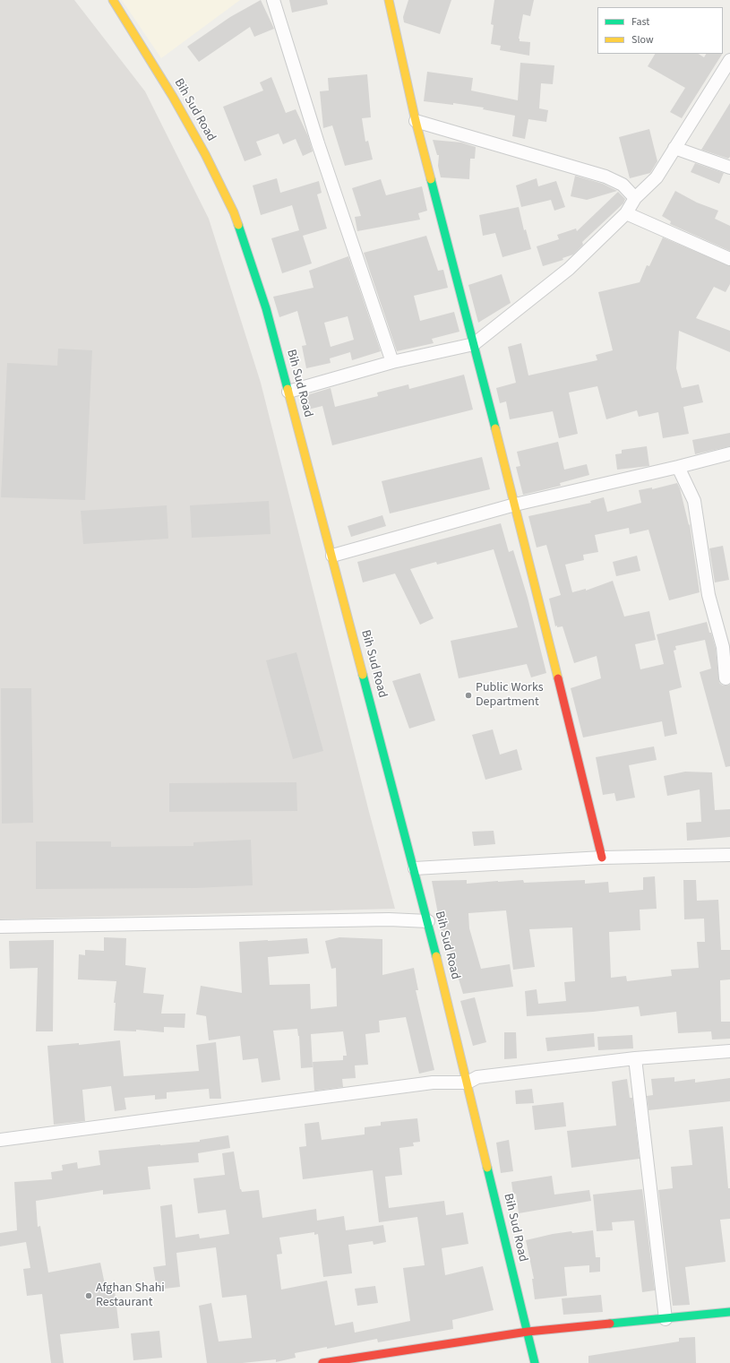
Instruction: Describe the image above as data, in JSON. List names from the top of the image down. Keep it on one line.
{"streets":{"main road":["Bih Sud Road"]},"places":["Public Works Department","Afghan Shahi Restaurant"],"legend":["Fast","Slow"]}
